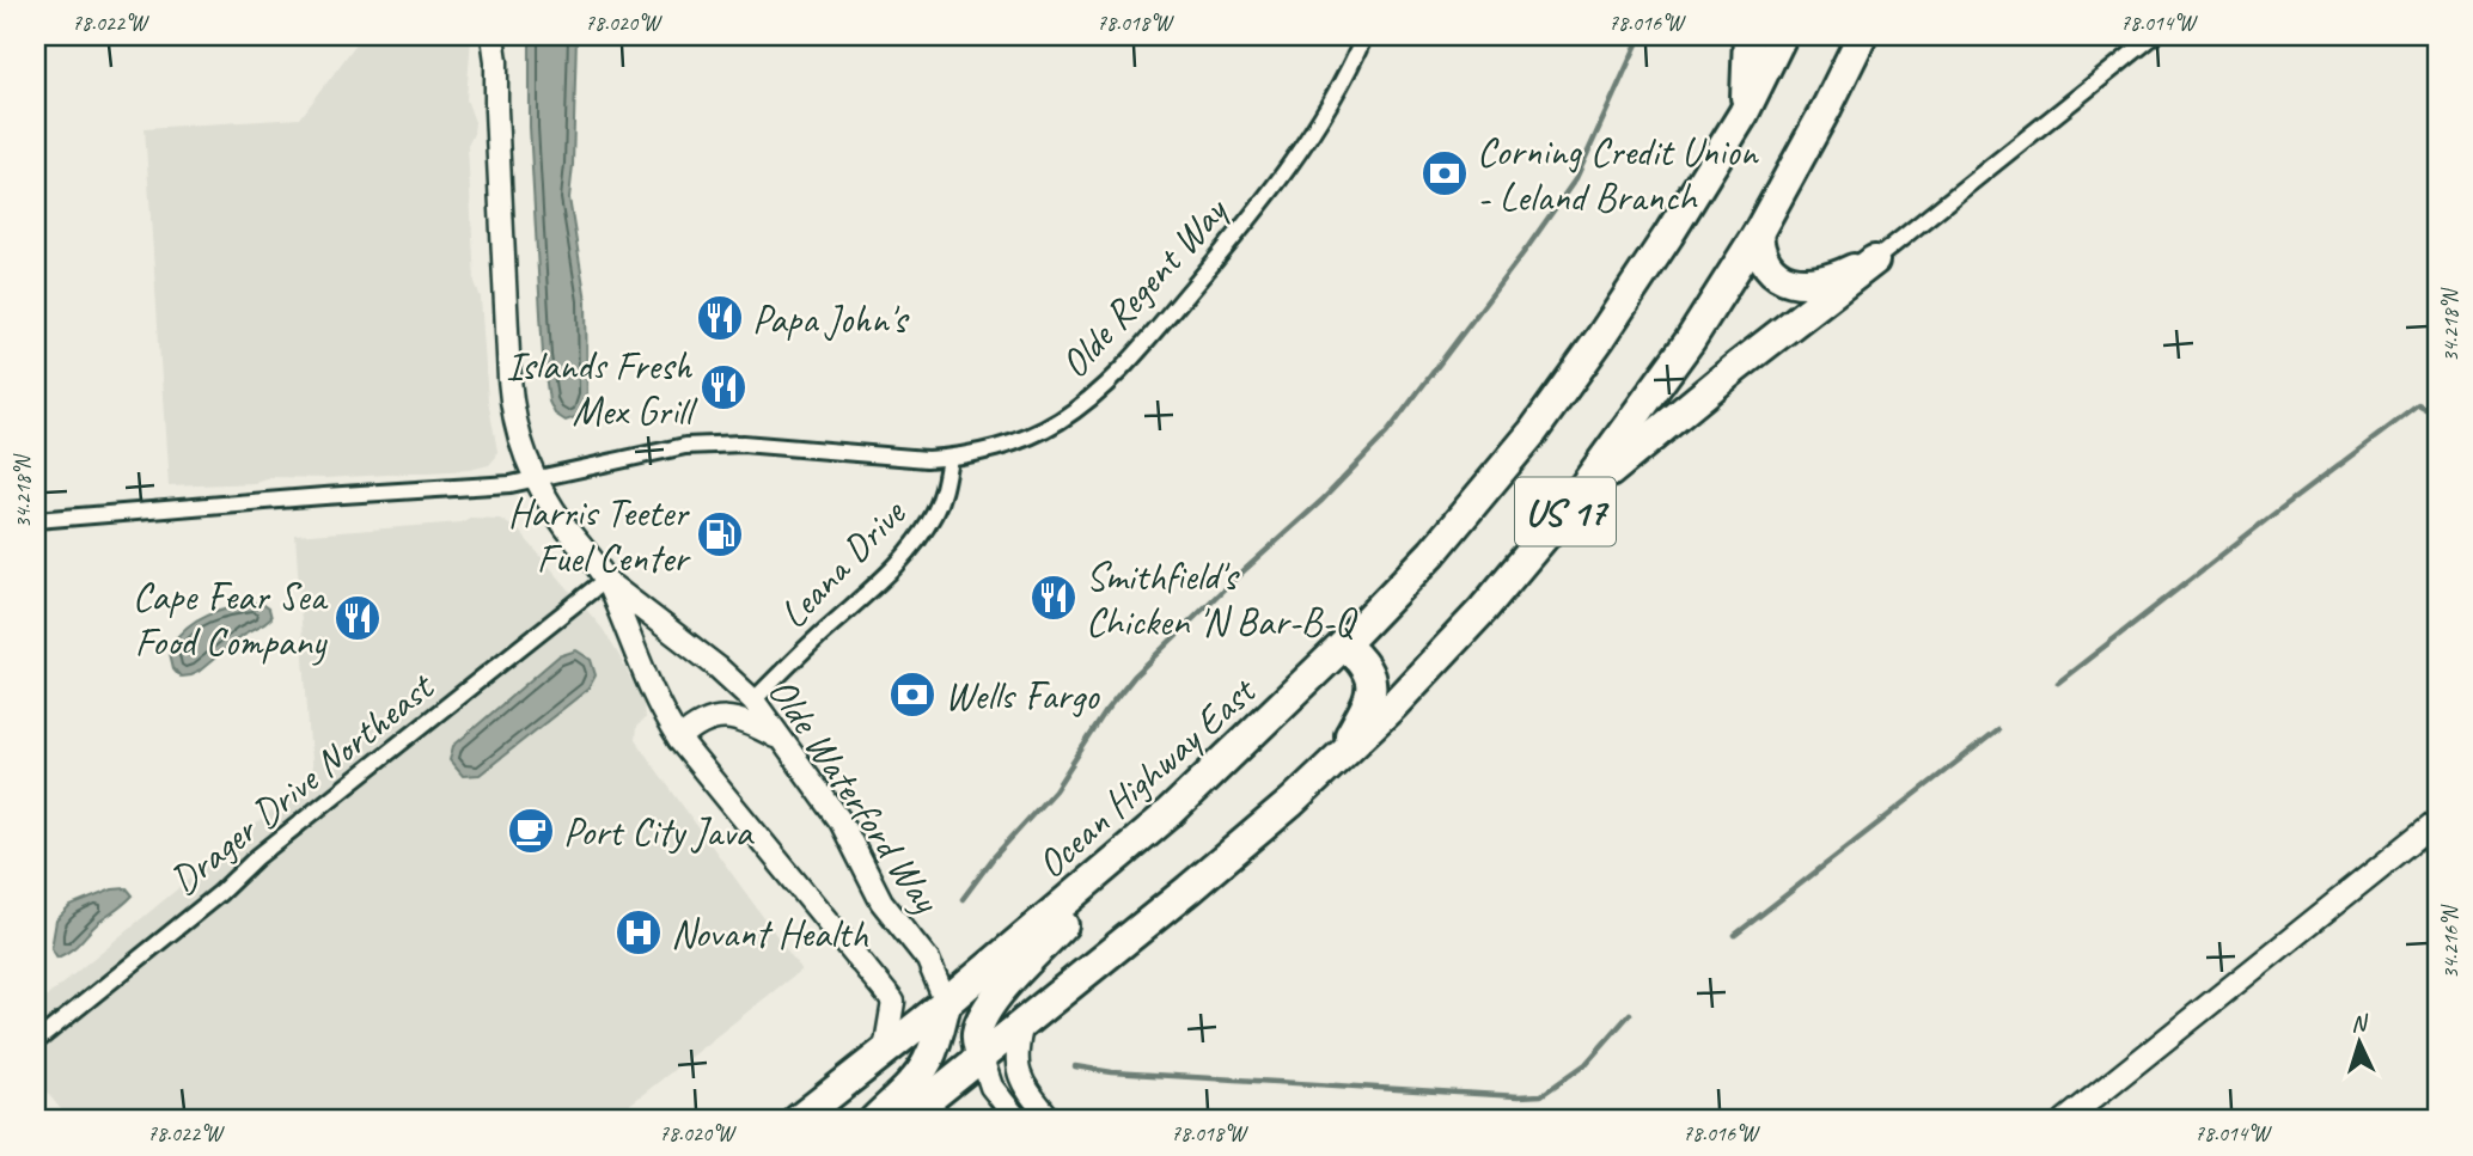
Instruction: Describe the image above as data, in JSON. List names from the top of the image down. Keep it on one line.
{"streets":{"highway":["US 17","Ocean Highway East"],"street":["Olde Regent Way","Leana Drive","Drager Drive Northeast","Olde Waterford Way"]},"crossings":[["Olde Regent Way","Leana Drive"],["Olde Regent Way","Olde Waterford Way"],["Leana Drive","Olde Waterford Way"],["Ocean Highway East","Olde Waterford Way"],["Drager Drive Northeast","Olde Waterford Way"]],"places":{"bank":["Corning Credit Union - Leland Branch","Wells Fargo"],"restaurant":["Papa John's","Islands Fresh Mex Grill","Smithfield's Chicken 'N Bar-B-Q","Cape Fear Sea Food Company"],"fuel station":["Harris Teeter Fuel Center"],"cafe":["Port City Java"],"hospital":["Novant Health"]},"north":"top","coordinates":["78.022°W","78.020°W","78.018°W","78.016°W","78.014°W","34.218°N","34.216°N"]}
